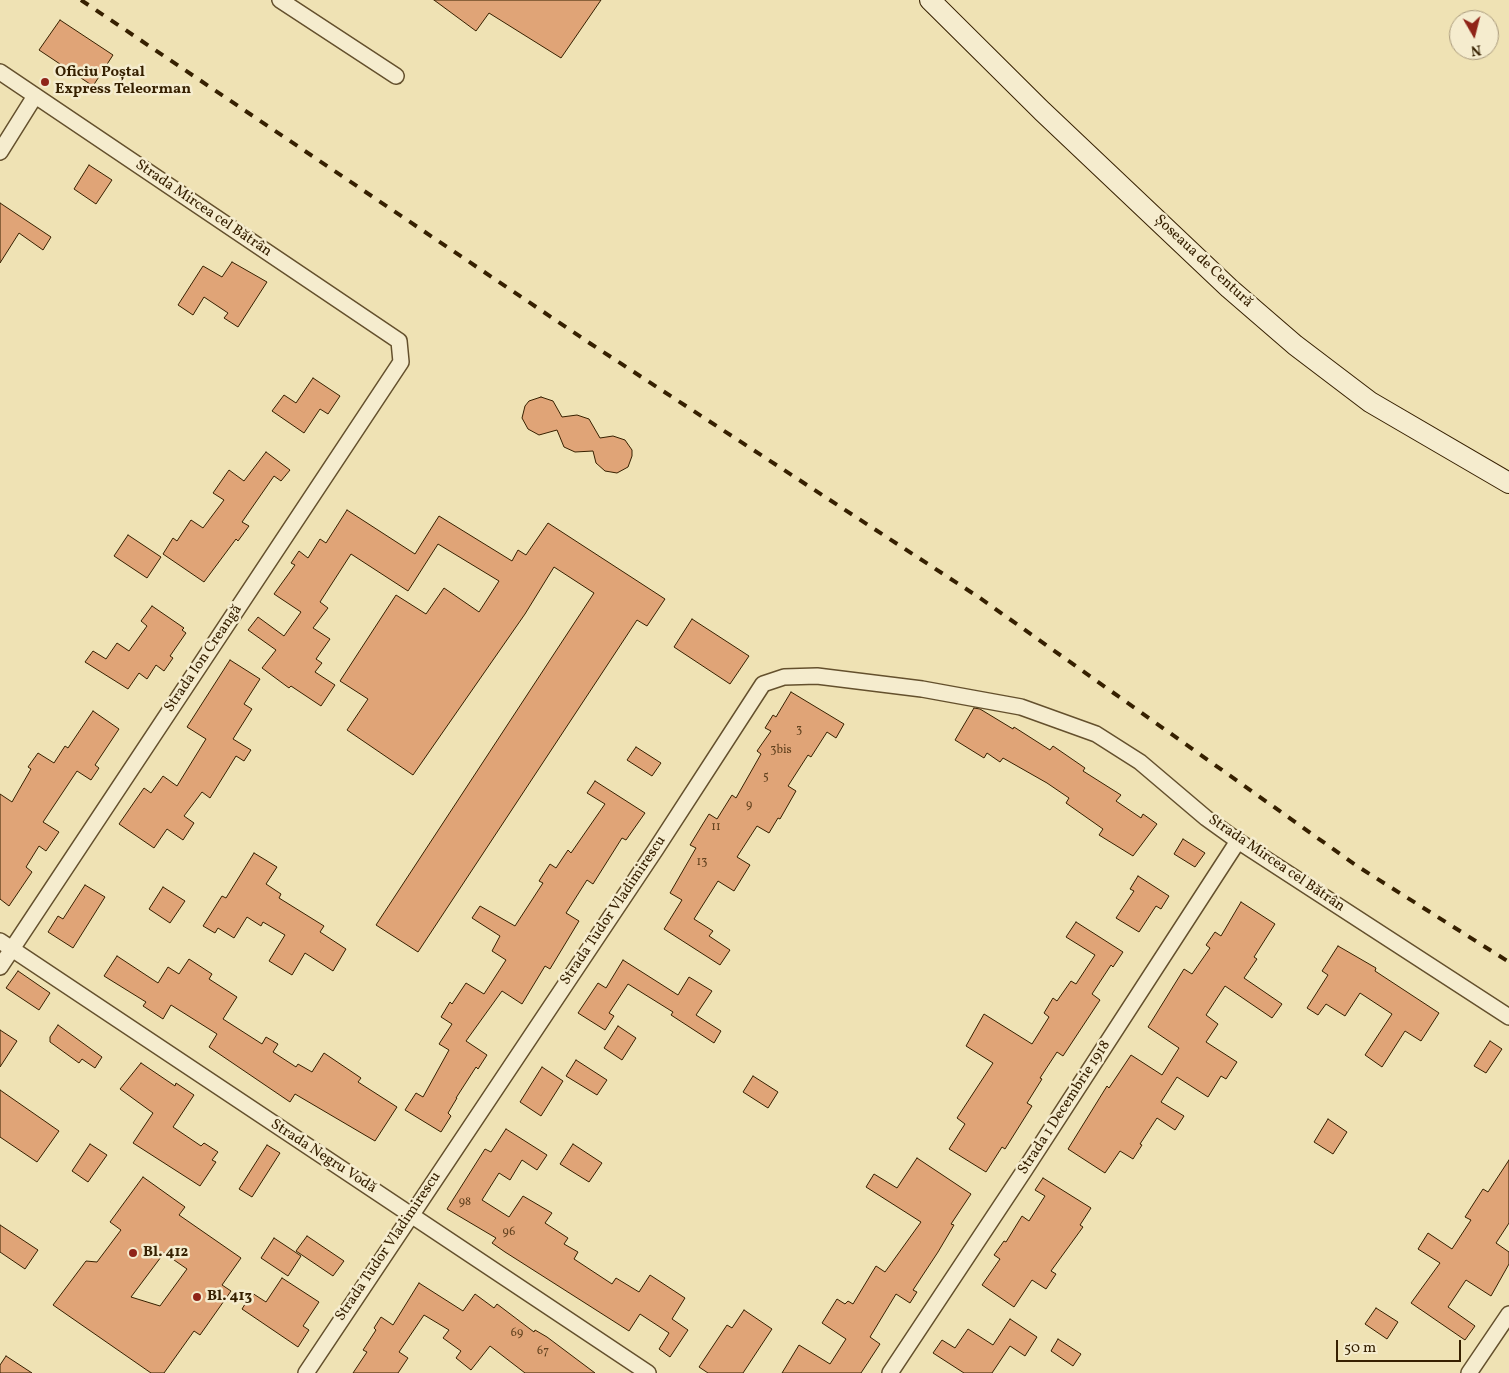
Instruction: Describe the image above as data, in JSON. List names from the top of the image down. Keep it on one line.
{"streets":{"main road":["Șoseaua de Centură"],"street":["Strada Mircea cel Bătrân","Strada Ion Creangă","Strada Tudor Vladimirescu","Strada 1 Decembrie 1918","Strada Negru Vodă"]},"crossings":[["Strada Mircea cel Bătrân","Strada Ion Creangă"],["Strada Mircea cel Bătrân","Strada Tudor Vladimirescu"],["Strada Mircea cel Bătrân","Strada 1 Decembrie 1918"],["Strada Ion Creangă","Strada Negru Vodă"],["Strada Tudor Vladimirescu","Strada Negru Vodă"]],"places":["Oficiu Poștal Express Teleorman","Bl. 412","Bl. 413"],"house_numbers":["3","3bis","5","9","11","13","98","96","69","67"],"scale_bar":"50 m","north":"bottom"}
